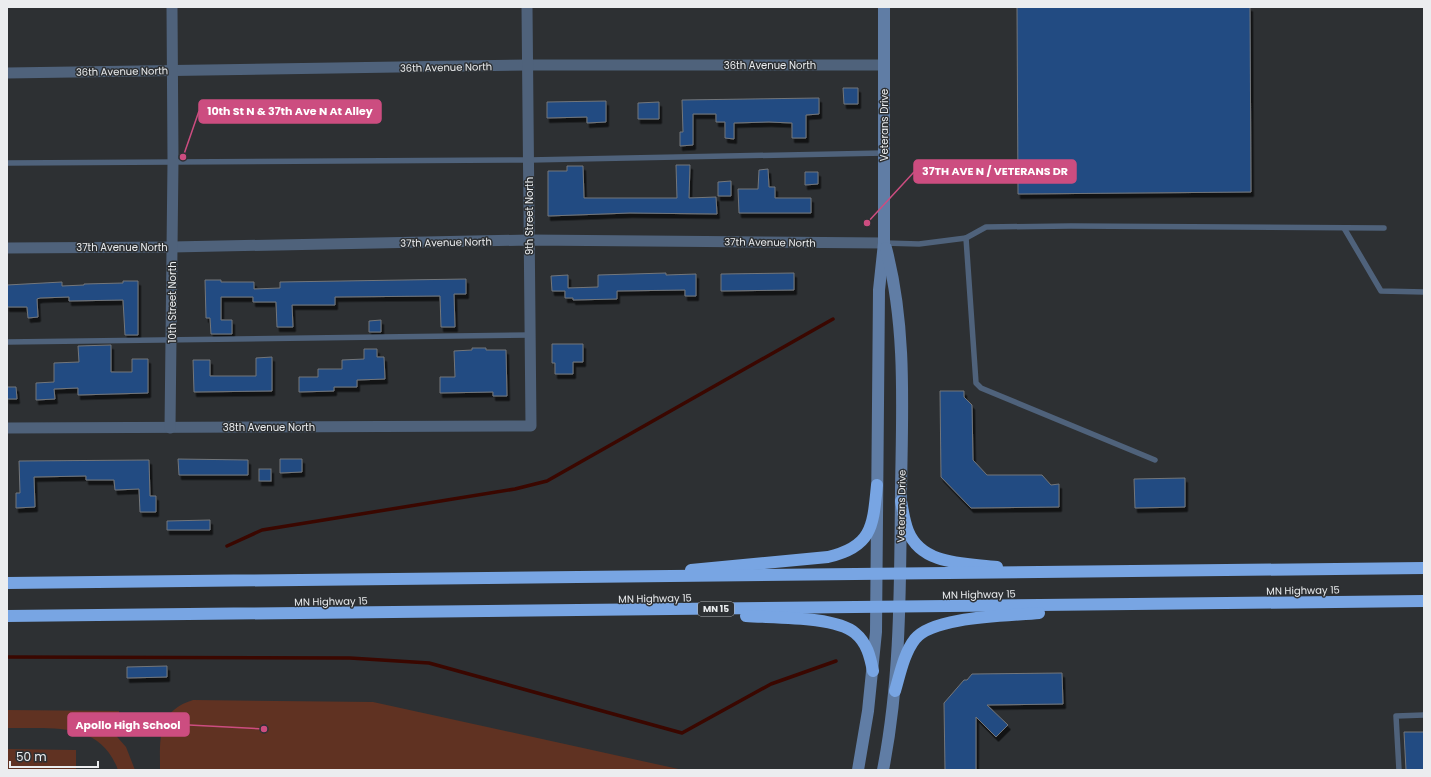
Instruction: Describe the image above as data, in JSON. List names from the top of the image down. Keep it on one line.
{"streets":{"highway":["MN Highway 15","MN 15"],"main road":["Veterans Drive"],"street":["36th Avenue North","9th Street North","37th Avenue North","10th Street North","38th Avenue North"]},"crossings":[["36th Avenue North","Veterans Drive"],["36th Avenue North","9th Street North"],["36th Avenue North","10th Street North"],["Veterans Drive","37th Avenue North"],["Veterans Drive","MN Highway 15"],["9th Street North","37th Avenue North"],["9th Street North","38th Avenue North"],["37th Avenue North","10th Street North"],["10th Street North","38th Avenue North"]],"places":["10th St N & 37th Ave N At Alley","37TH AVE N / VETERANS DR","Apollo High School"],"scale_bar":"50 m"}
